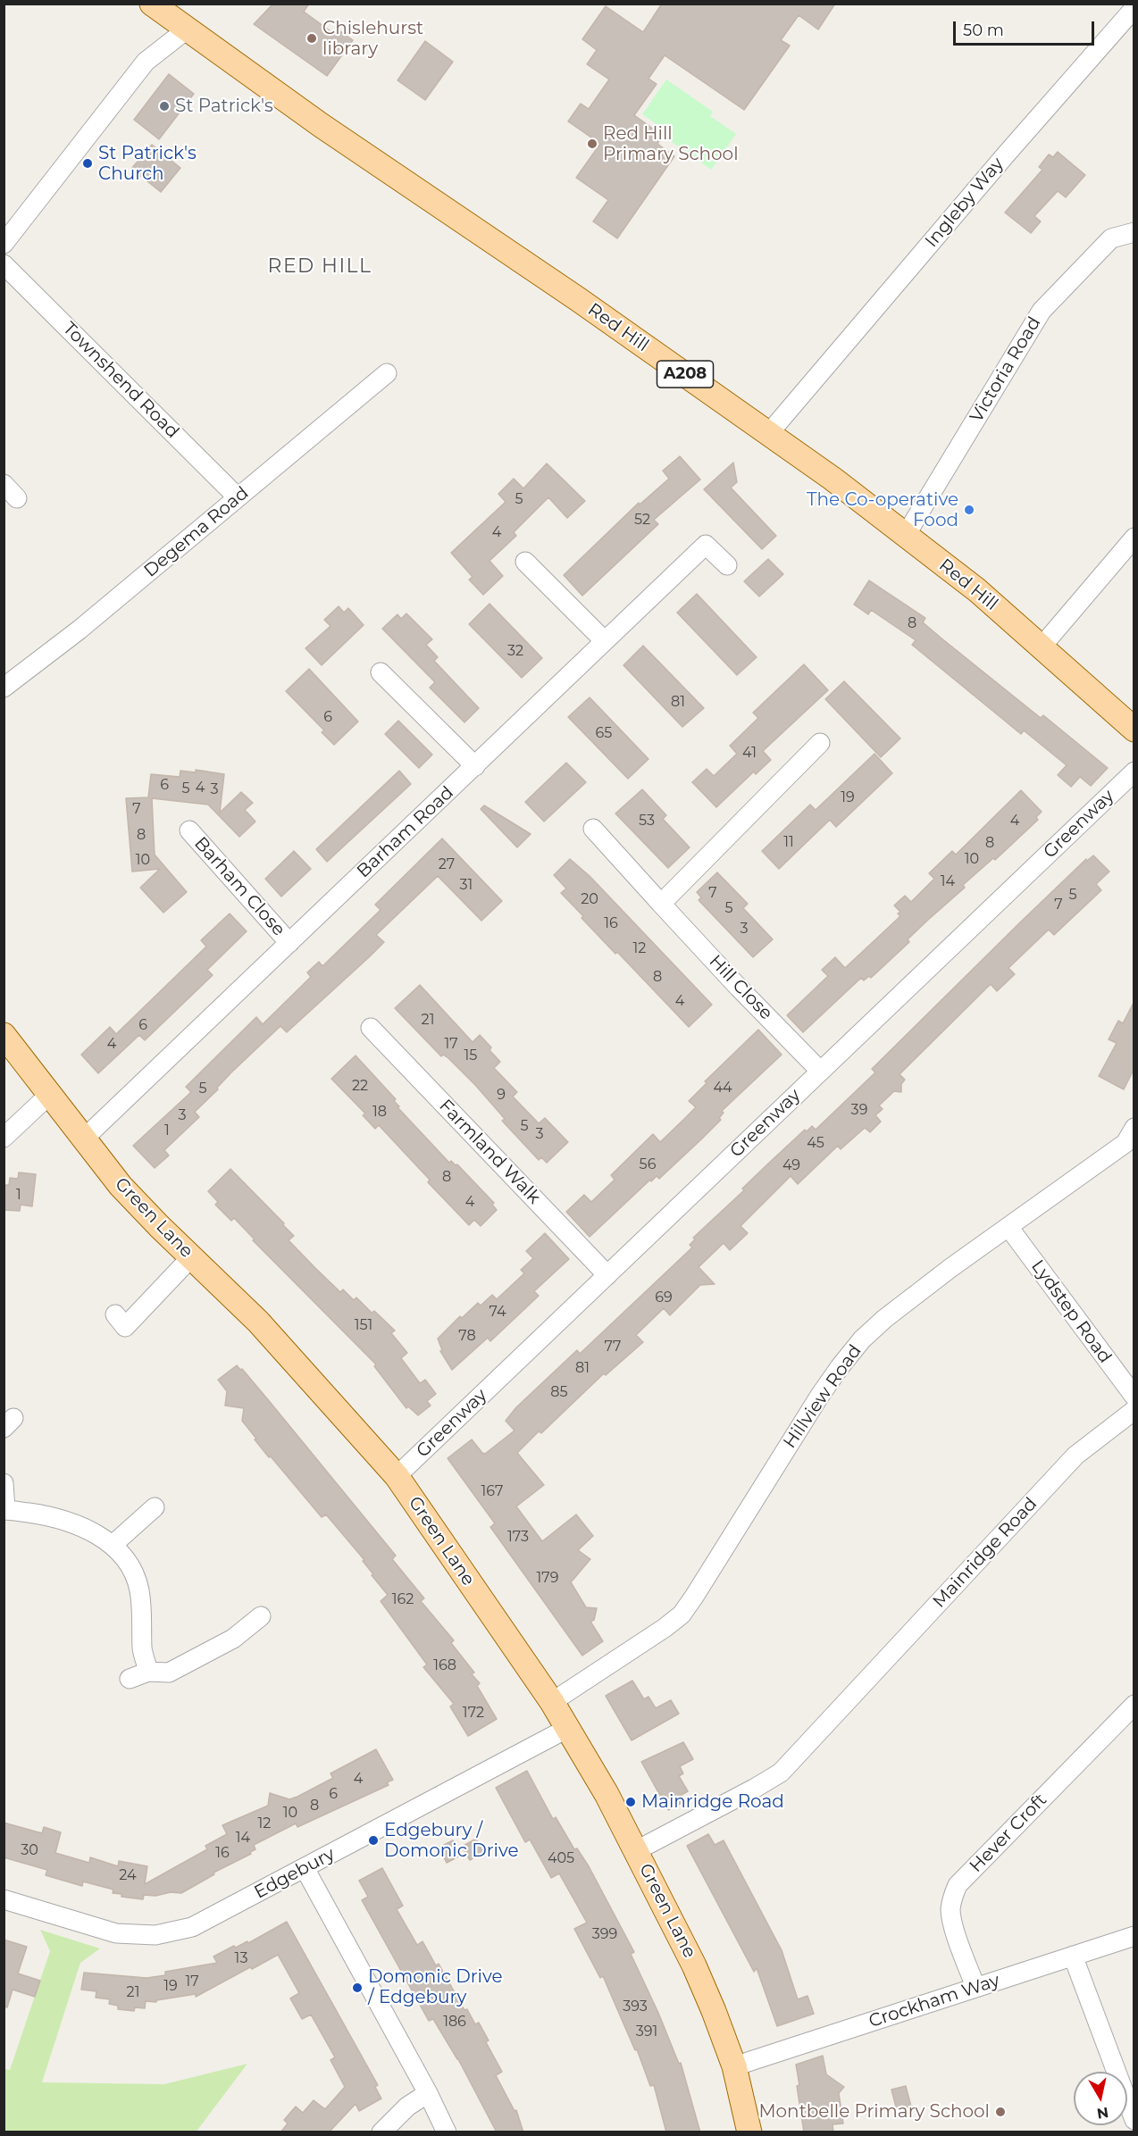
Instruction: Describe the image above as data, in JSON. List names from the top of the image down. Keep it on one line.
{"streets":{"main road":["Red Hill","A208","Green Lane"],"street":["Ingleby Way","Victoria Road","Townshend Road","Degema Road","Greenway","Barham Road","Barham Close","Hill Close","Farmland Walk","Lydstep Road","Hillview Road","Mainridge Road","Hever Croft","Edgebury","Crockham Way"]},"crossings":[["Ingleby Way","Red Hill"],["Red Hill","Victoria Road"],["Red Hill","A208"],["Townshend Road","Degema Road"],["Greenway","Hill Close"],["Greenway","Farmland Walk"],["Greenway","Green Lane"],["Barham Road","Barham Close"],["Barham Road","Green Lane"],["Green Lane","Hillview Road"],["Green Lane","Mainridge Road"],["Green Lane","Edgebury"],["Green Lane","Crockham Way"],["Lydstep Road","Hillview Road"],["Hever Croft","Crockham Way"]],"districts":["RED HILL"],"places":["Chislehurst library","St Patrick's","Red Hill Primary School","St Patrick's Church","The Co-operative Food","Mainridge Road","Edgebury / Domonic Drive","Domonic Drive / Edgebury","Montbelle Primary School"],"house_numbers":["5","52","4","8","32","81","6","65","41","6","4","5","3","19","7","53","4","8","11","8","10","10","27","14","31","7","5","20","7","5","16","3","12","8","4","21","6","4","17","15","22","44","5","9","39","18","3","5","1","3","45","56","49","8","1","4","69","74","151","78","77","81","85","167","173","179","162","168","172","4","6","8","10","12","14","30","16","405","24","399","13","17","19","21","393","186","391"],"scale_bar":"50 m","north":"bottom"}
